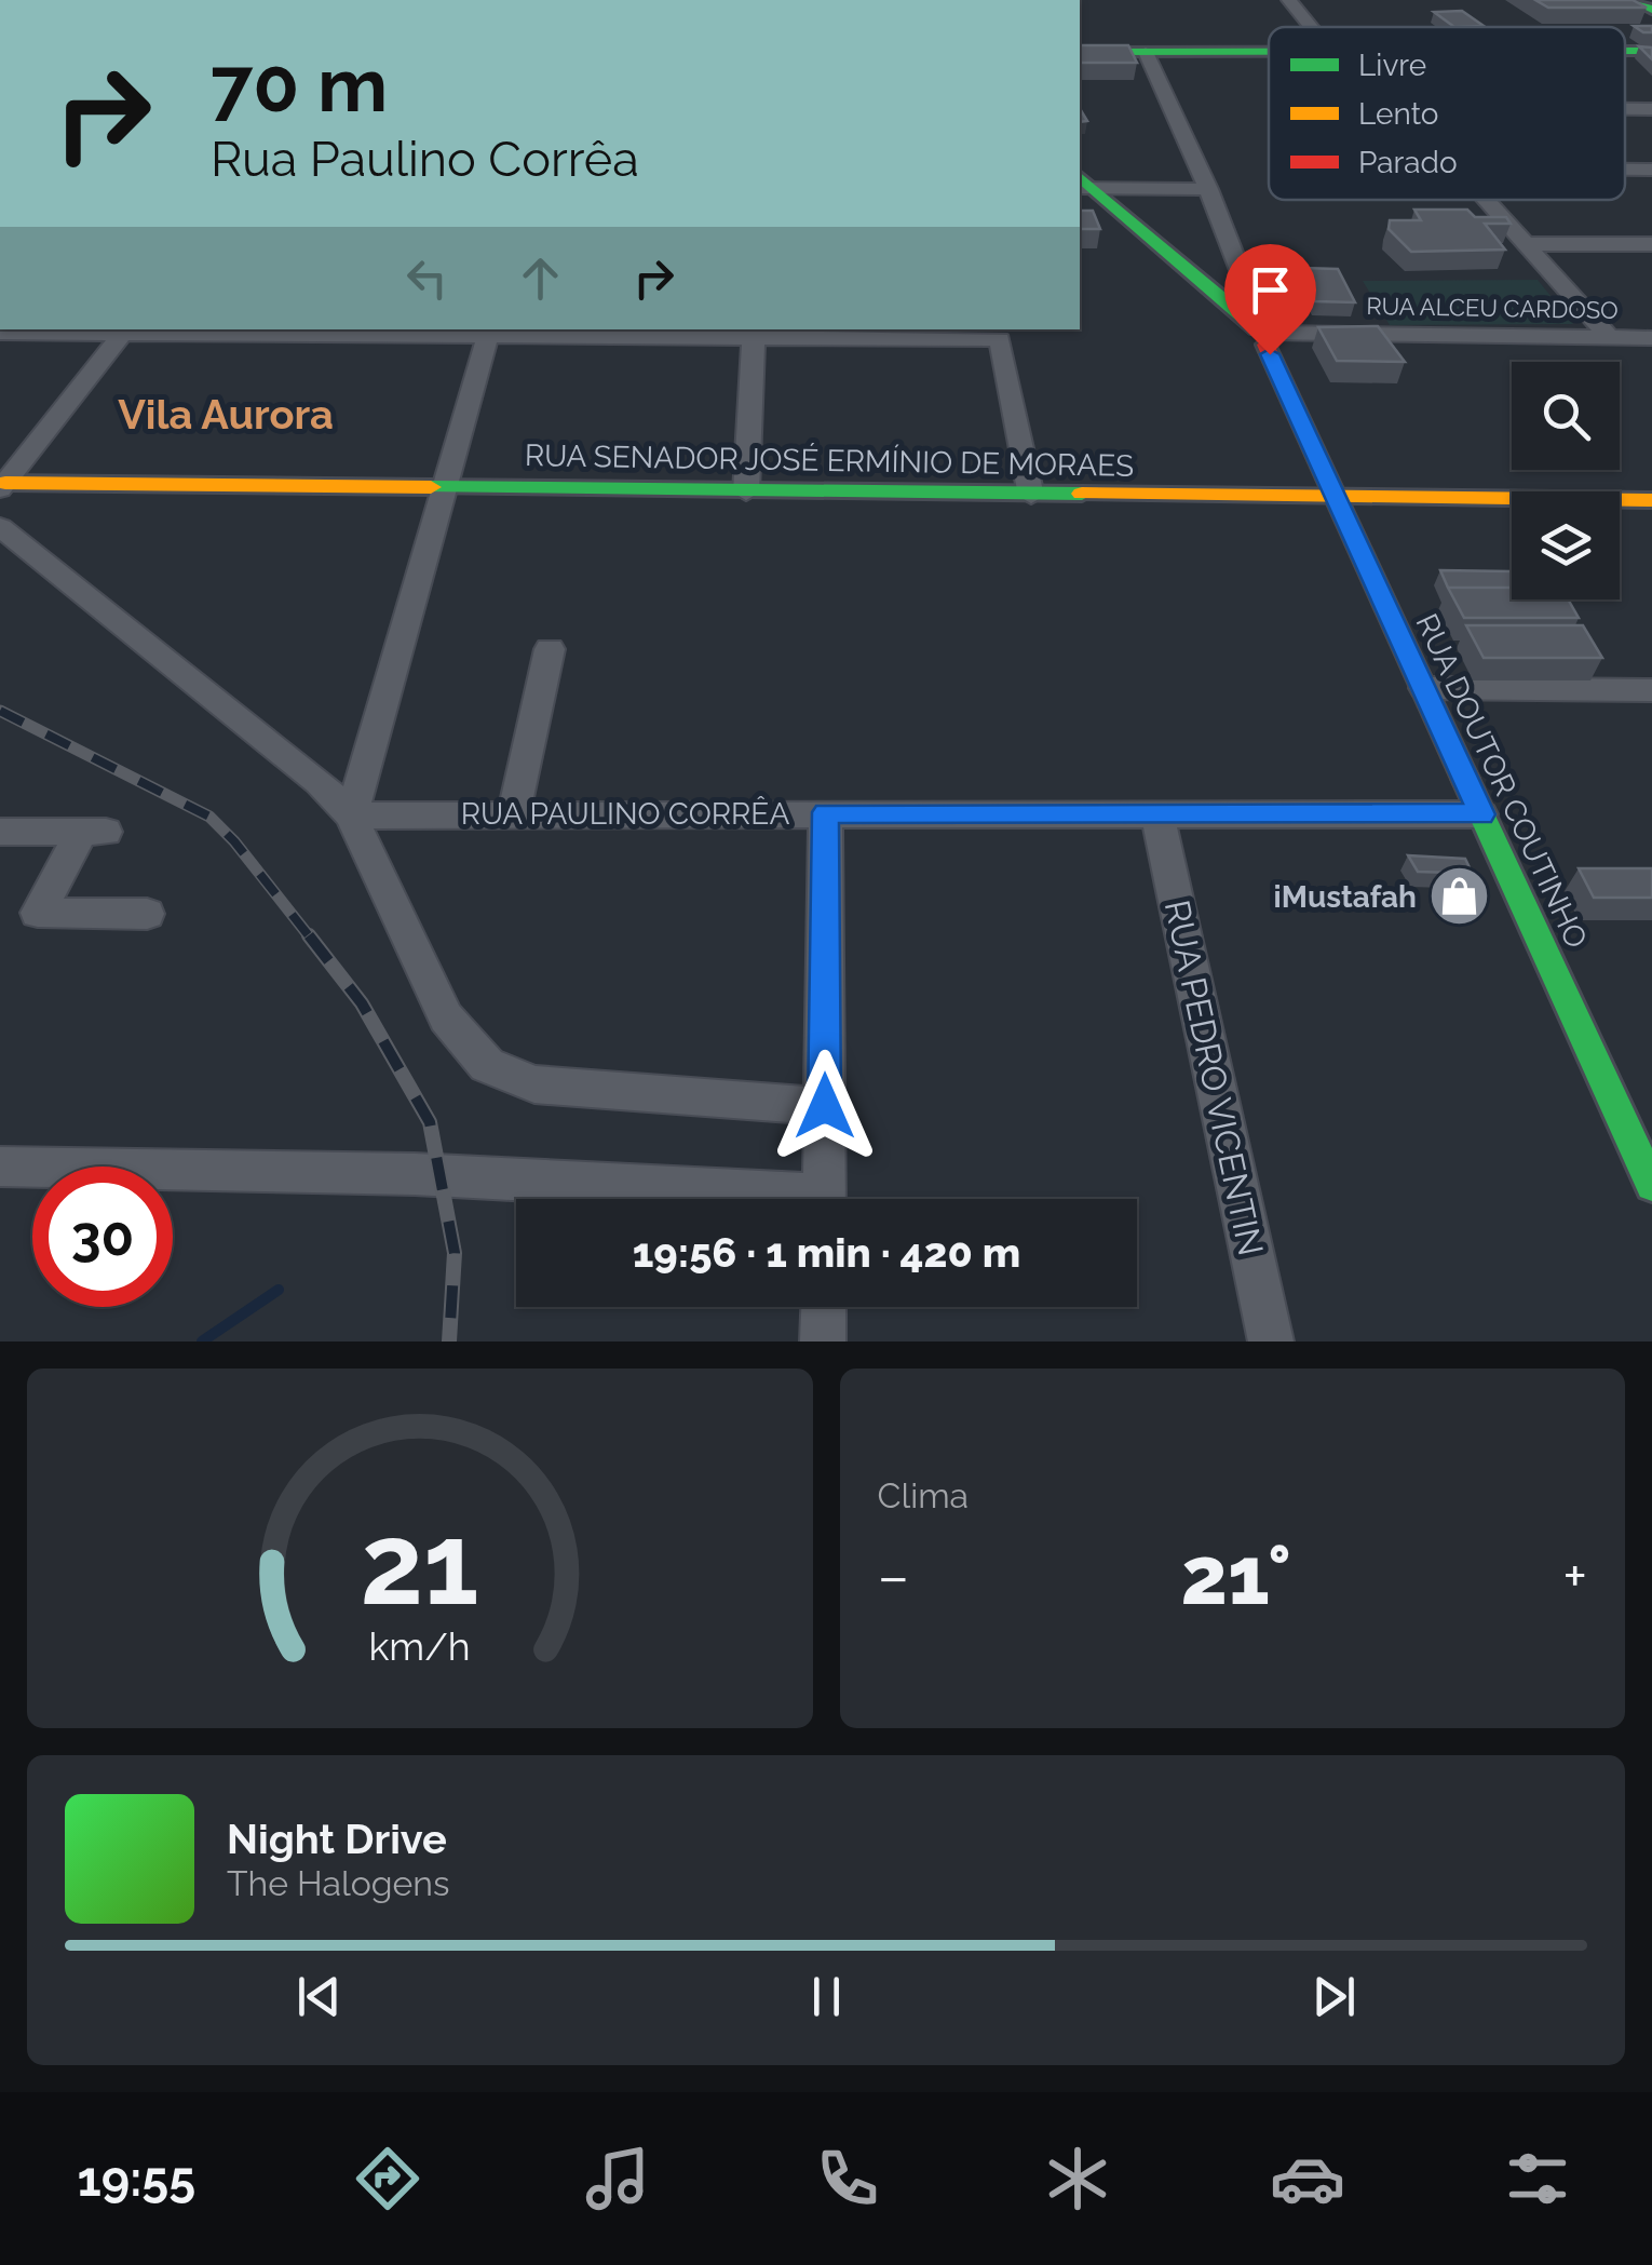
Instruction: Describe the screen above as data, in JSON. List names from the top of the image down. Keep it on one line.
{"streets":{"street":["RUA ALCEU CARDOSO","RUA SENADOR JOSÉ ERMÍNIO DE MORAES","RUA DOUTOR COUTINHO","RUA PAULINO CORRÊA","RUA PEDRO VICENTIN"]},"crossings":[["RUA ALCEU CARDOSO","RUA DOUTOR COUTINHO"],["RUA SENADOR JOSÉ ERMÍNIO DE MORAES","RUA DOUTOR COUTINHO"],["RUA DOUTOR COUTINHO","RUA PAULINO CORRÊA"],["RUA PAULINO CORRÊA","RUA PEDRO VICENTIN"]],"districts":["Vila Aurora"],"places":{"shop":["iMustafah"]},"legend":["Livre","Lento","Parado"],"page":{"turn":["70 m","Rua Paulino Corrêa"],"limit":"30","trip":"19:56 · 1 min · 420 m","tile":"Clima","heat":["−","21°","+"],"song":["Night Drive","The Halogens"],"tabs":"19:55","gauge":["21","km/h"]}}
